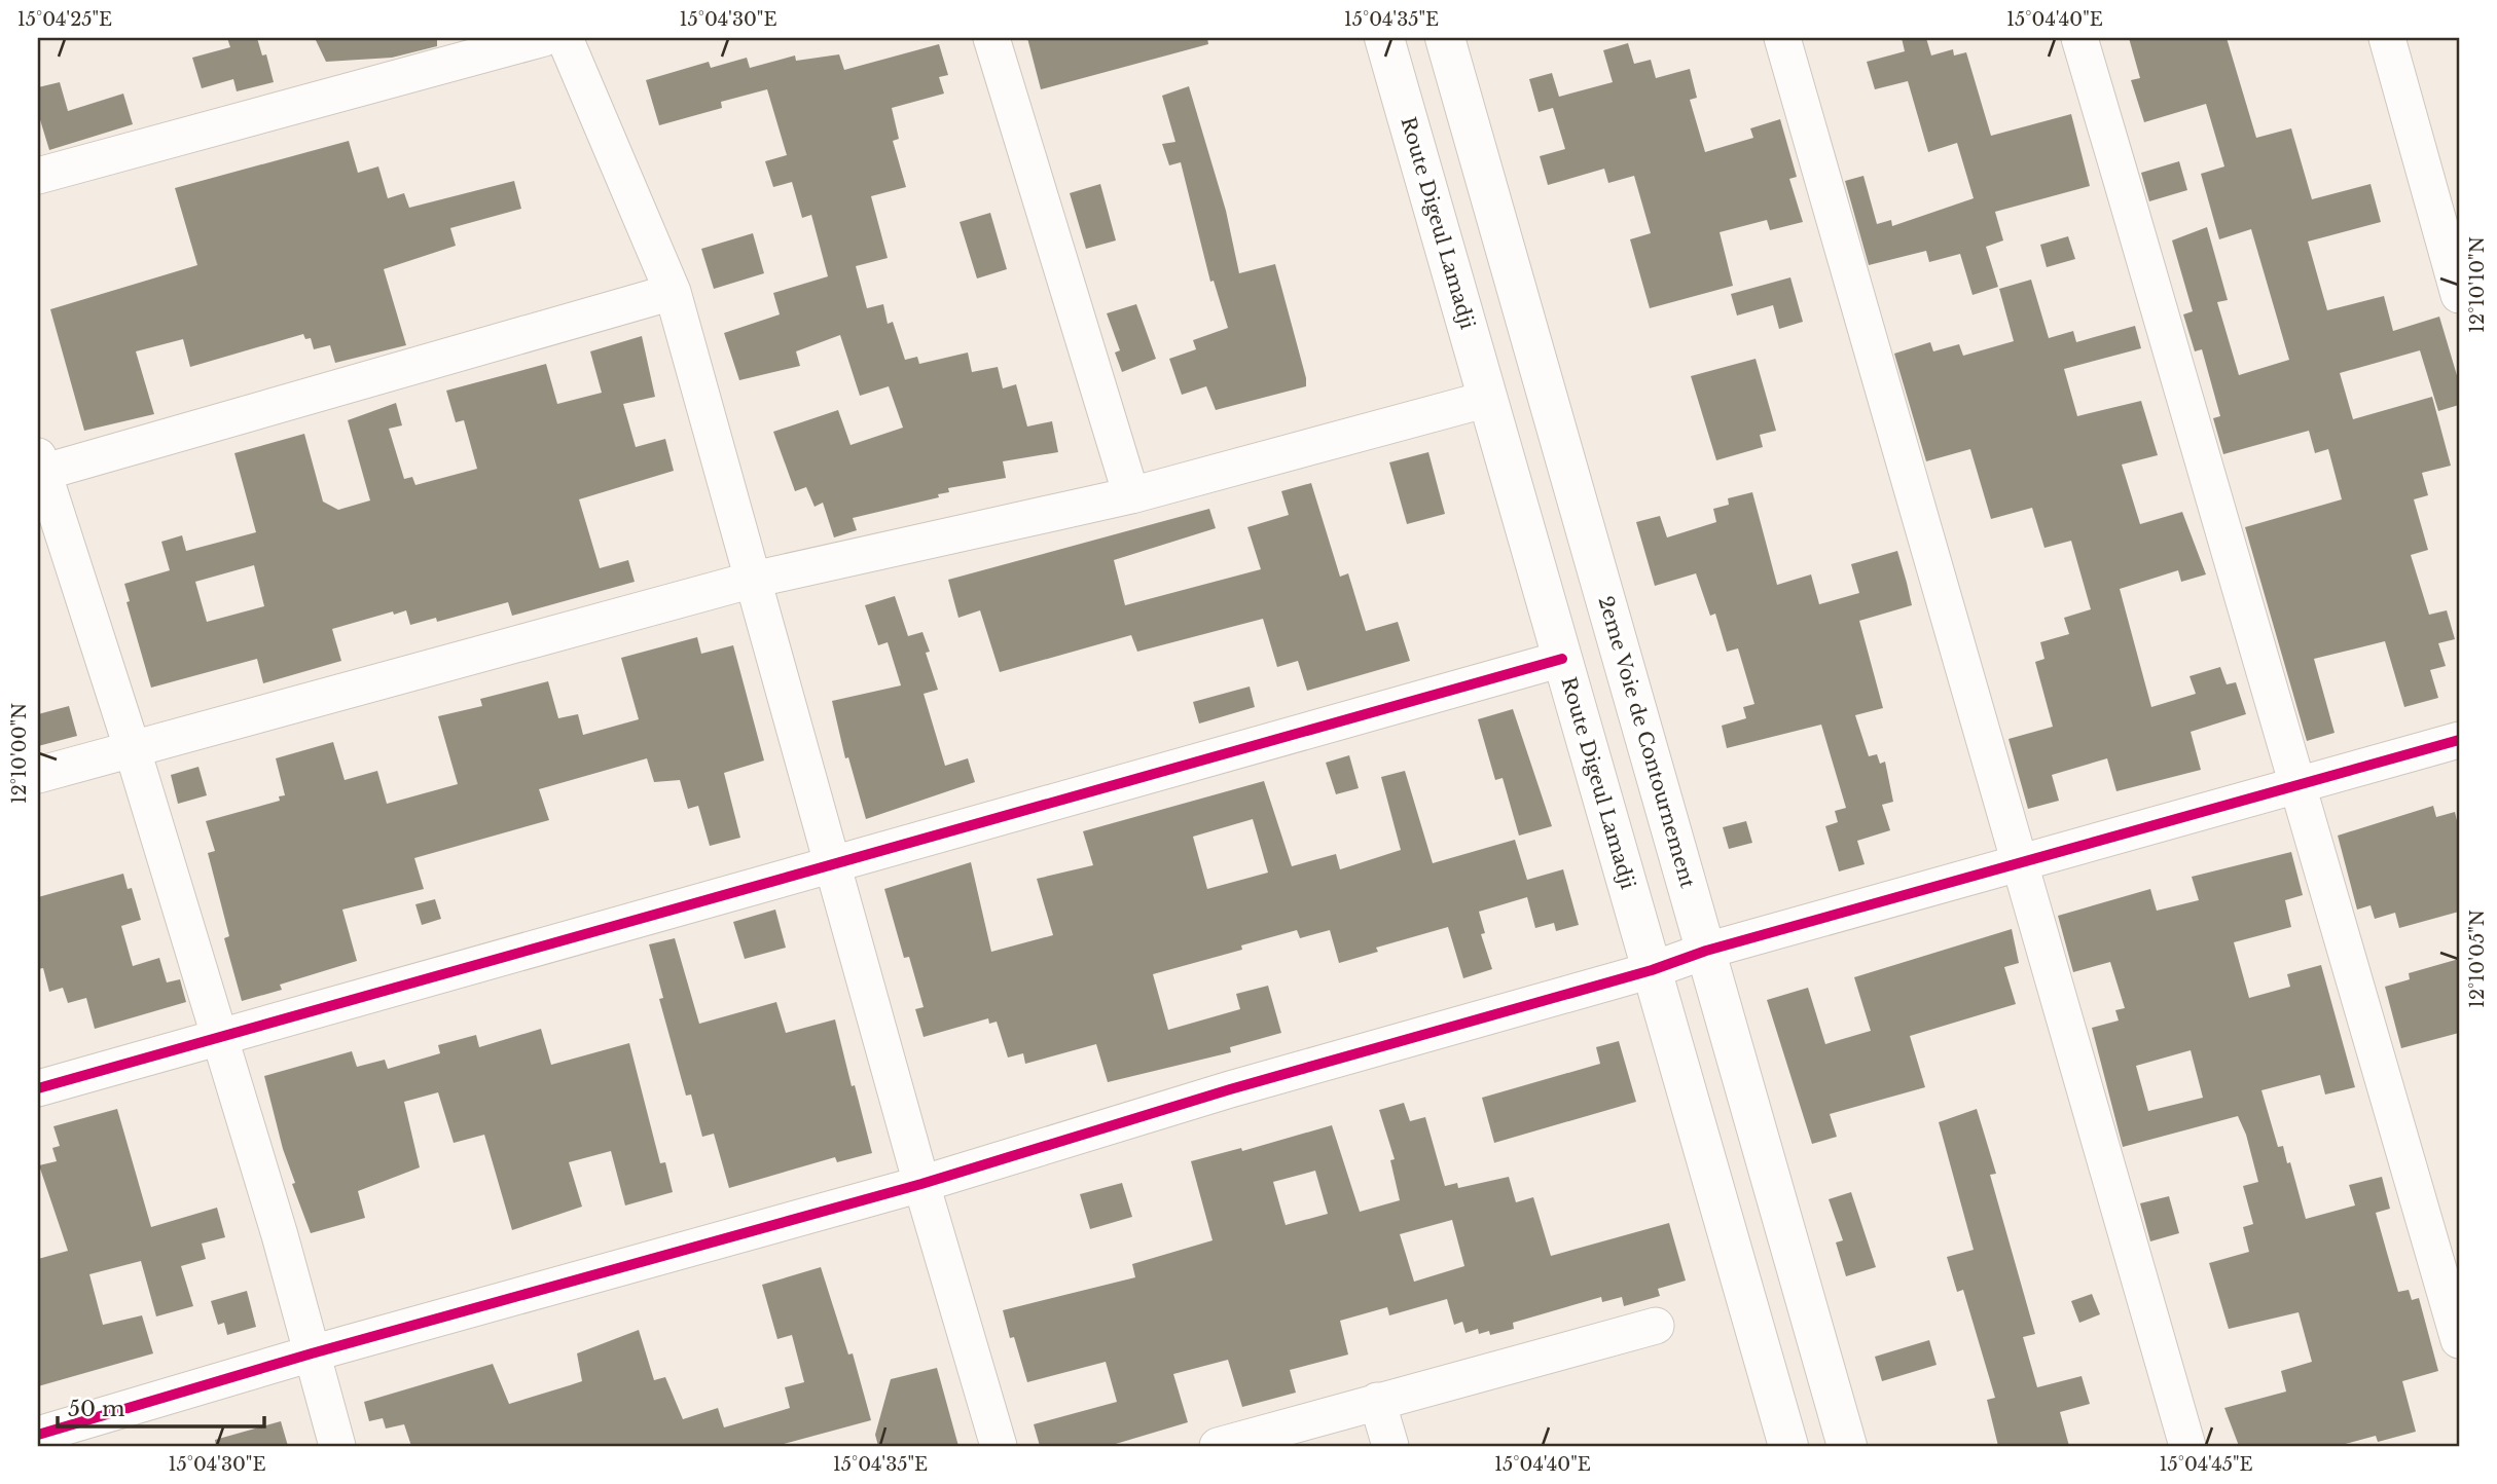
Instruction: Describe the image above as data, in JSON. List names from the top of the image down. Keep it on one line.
{"streets":{"main road":["Route Digeul Lamadji","2eme Voie de Contournement"]},"scale_bar":"50 m","coordinates":["15°04'25\"E","15°04'30\"E","15°04'35\"E","15°04'40\"E","12°10'10\"N","12°10'00\"N","12°10'05\"N","15°04'45\"E"]}
